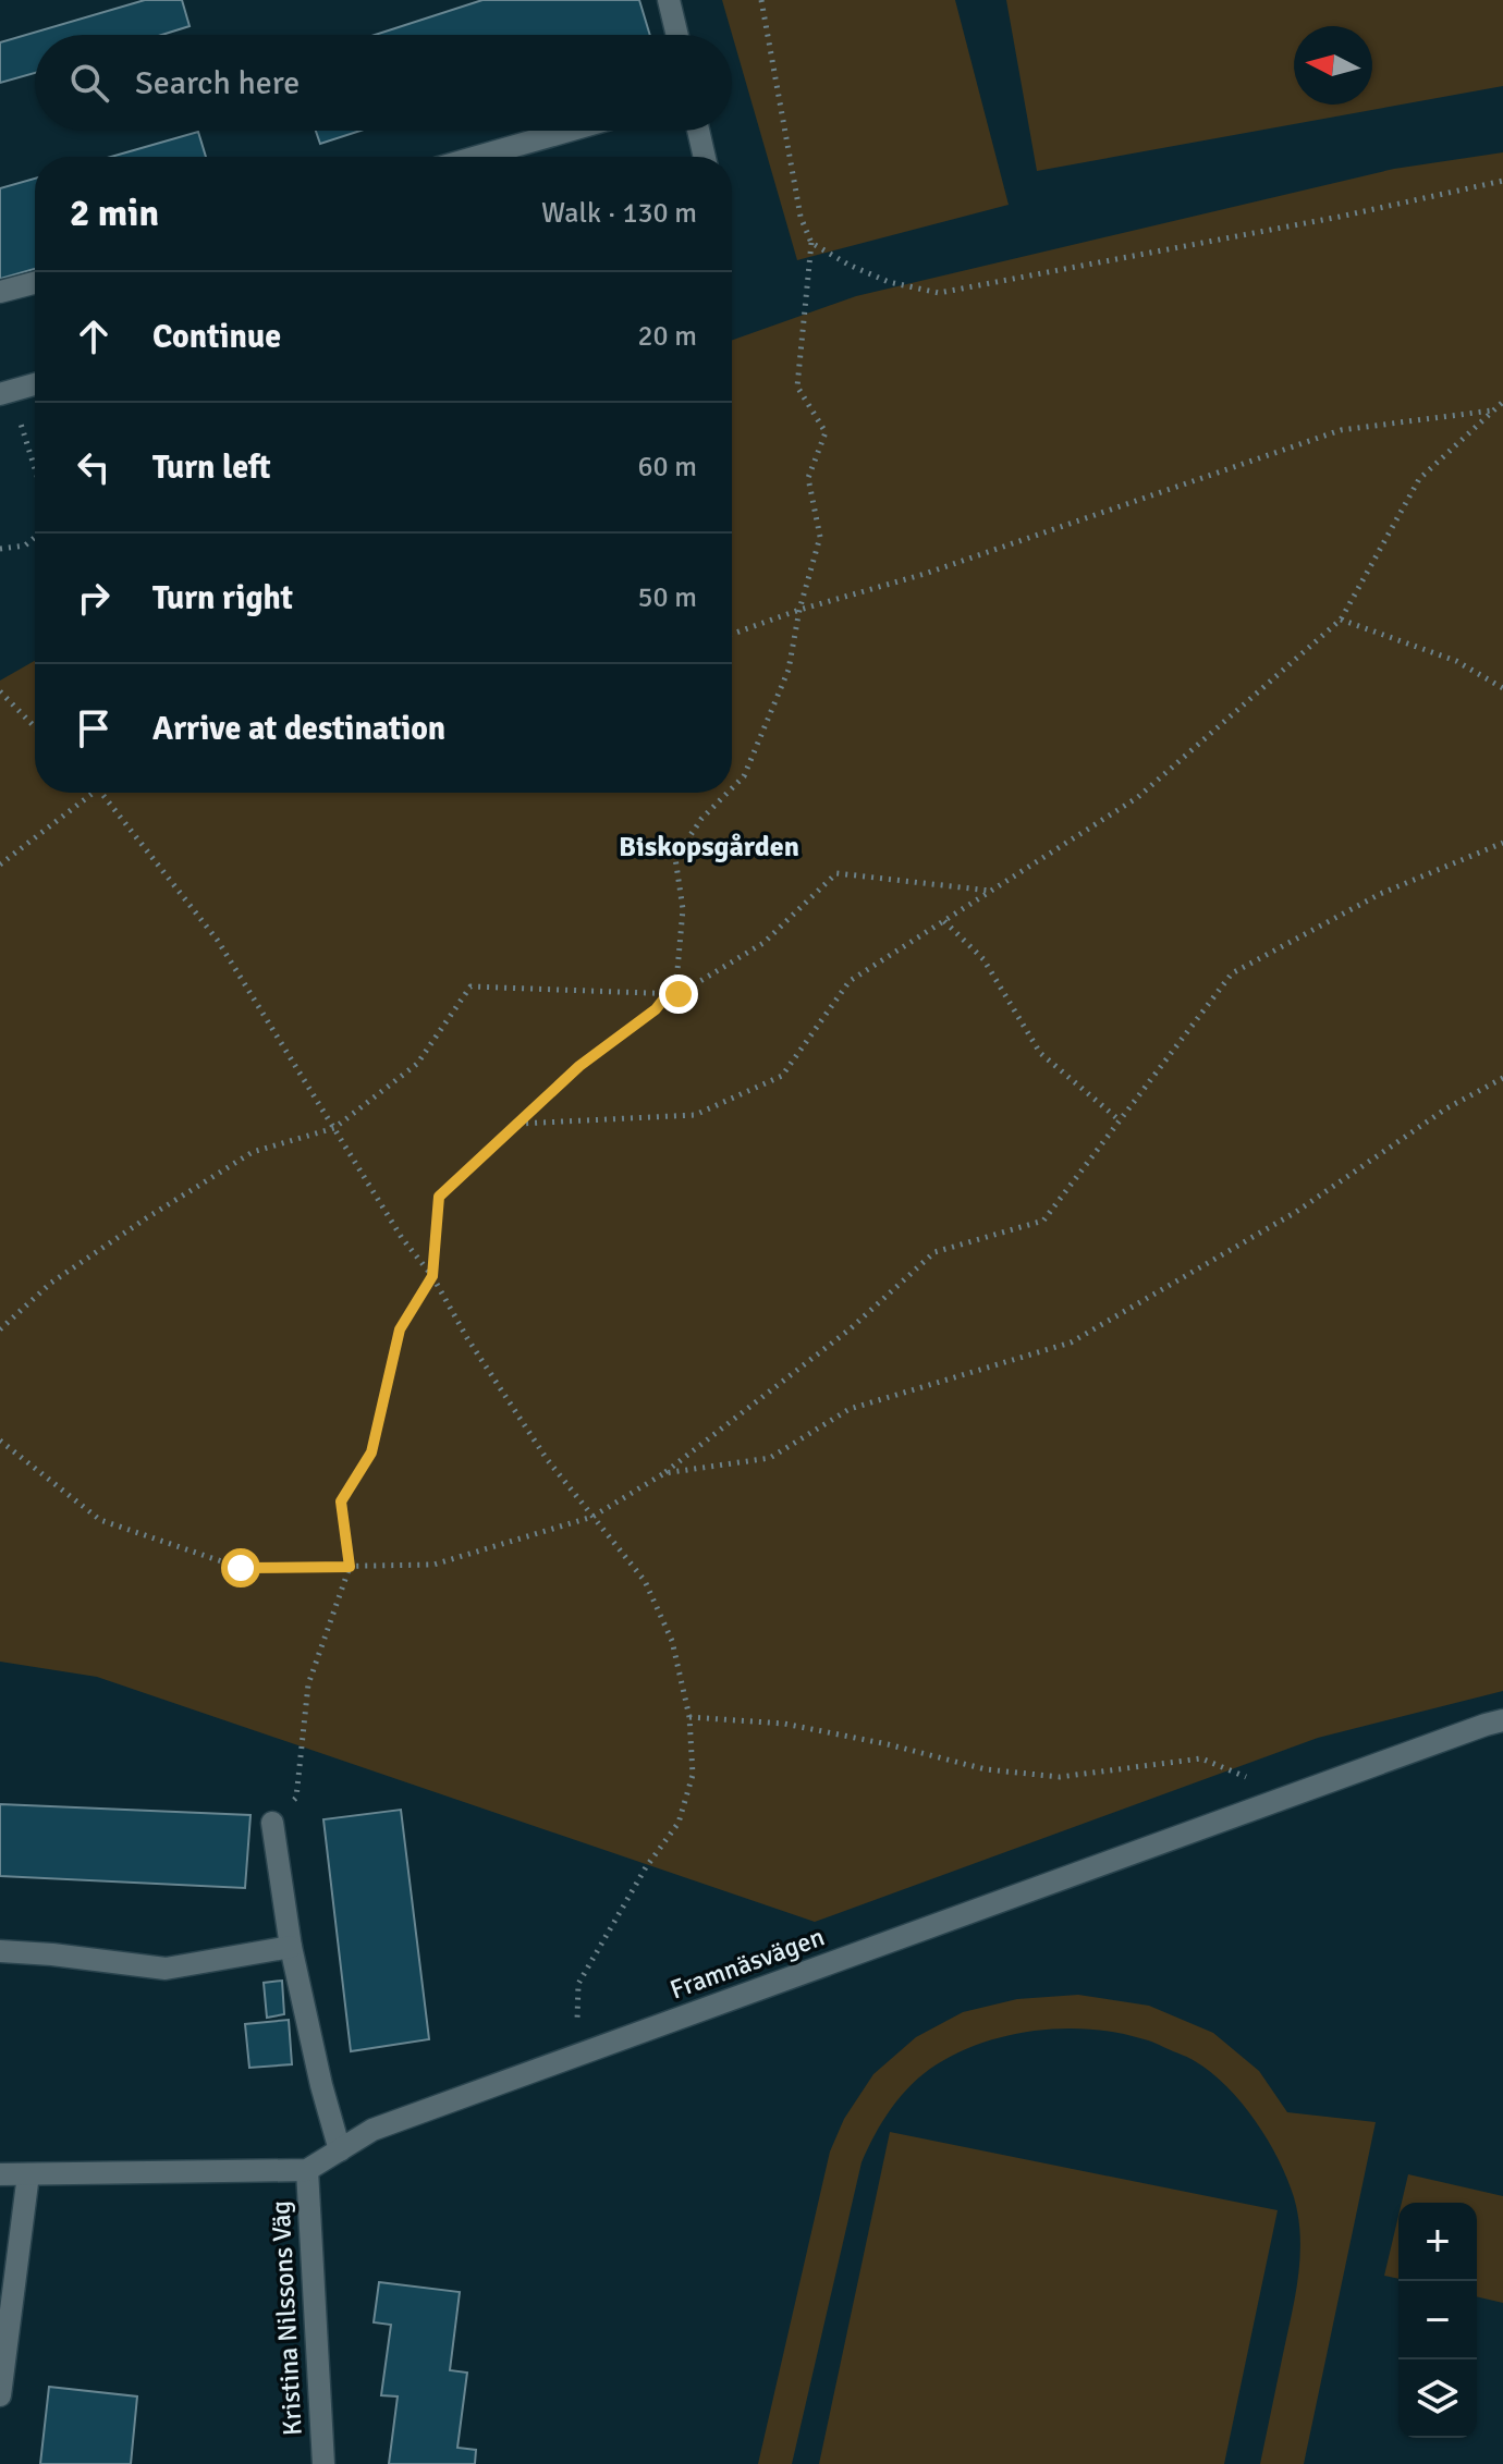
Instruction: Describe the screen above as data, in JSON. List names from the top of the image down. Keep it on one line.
{"streets":{"street":["Framnäsvägen","Kristina Nilssons Väg"]},"crossings":[["Framnäsvägen","Kristina Nilssons Väg"]],"districts":["Biskopsgården"],"north":"left","page":{"search":"Search here","heading":["2 min","Walk · 130 m"],"list":[["Continue","20 m"],["Turn left","60 m"],["Turn right","50 m"],"Arrive at destination"],"map_buttons":["+","−"]}}
